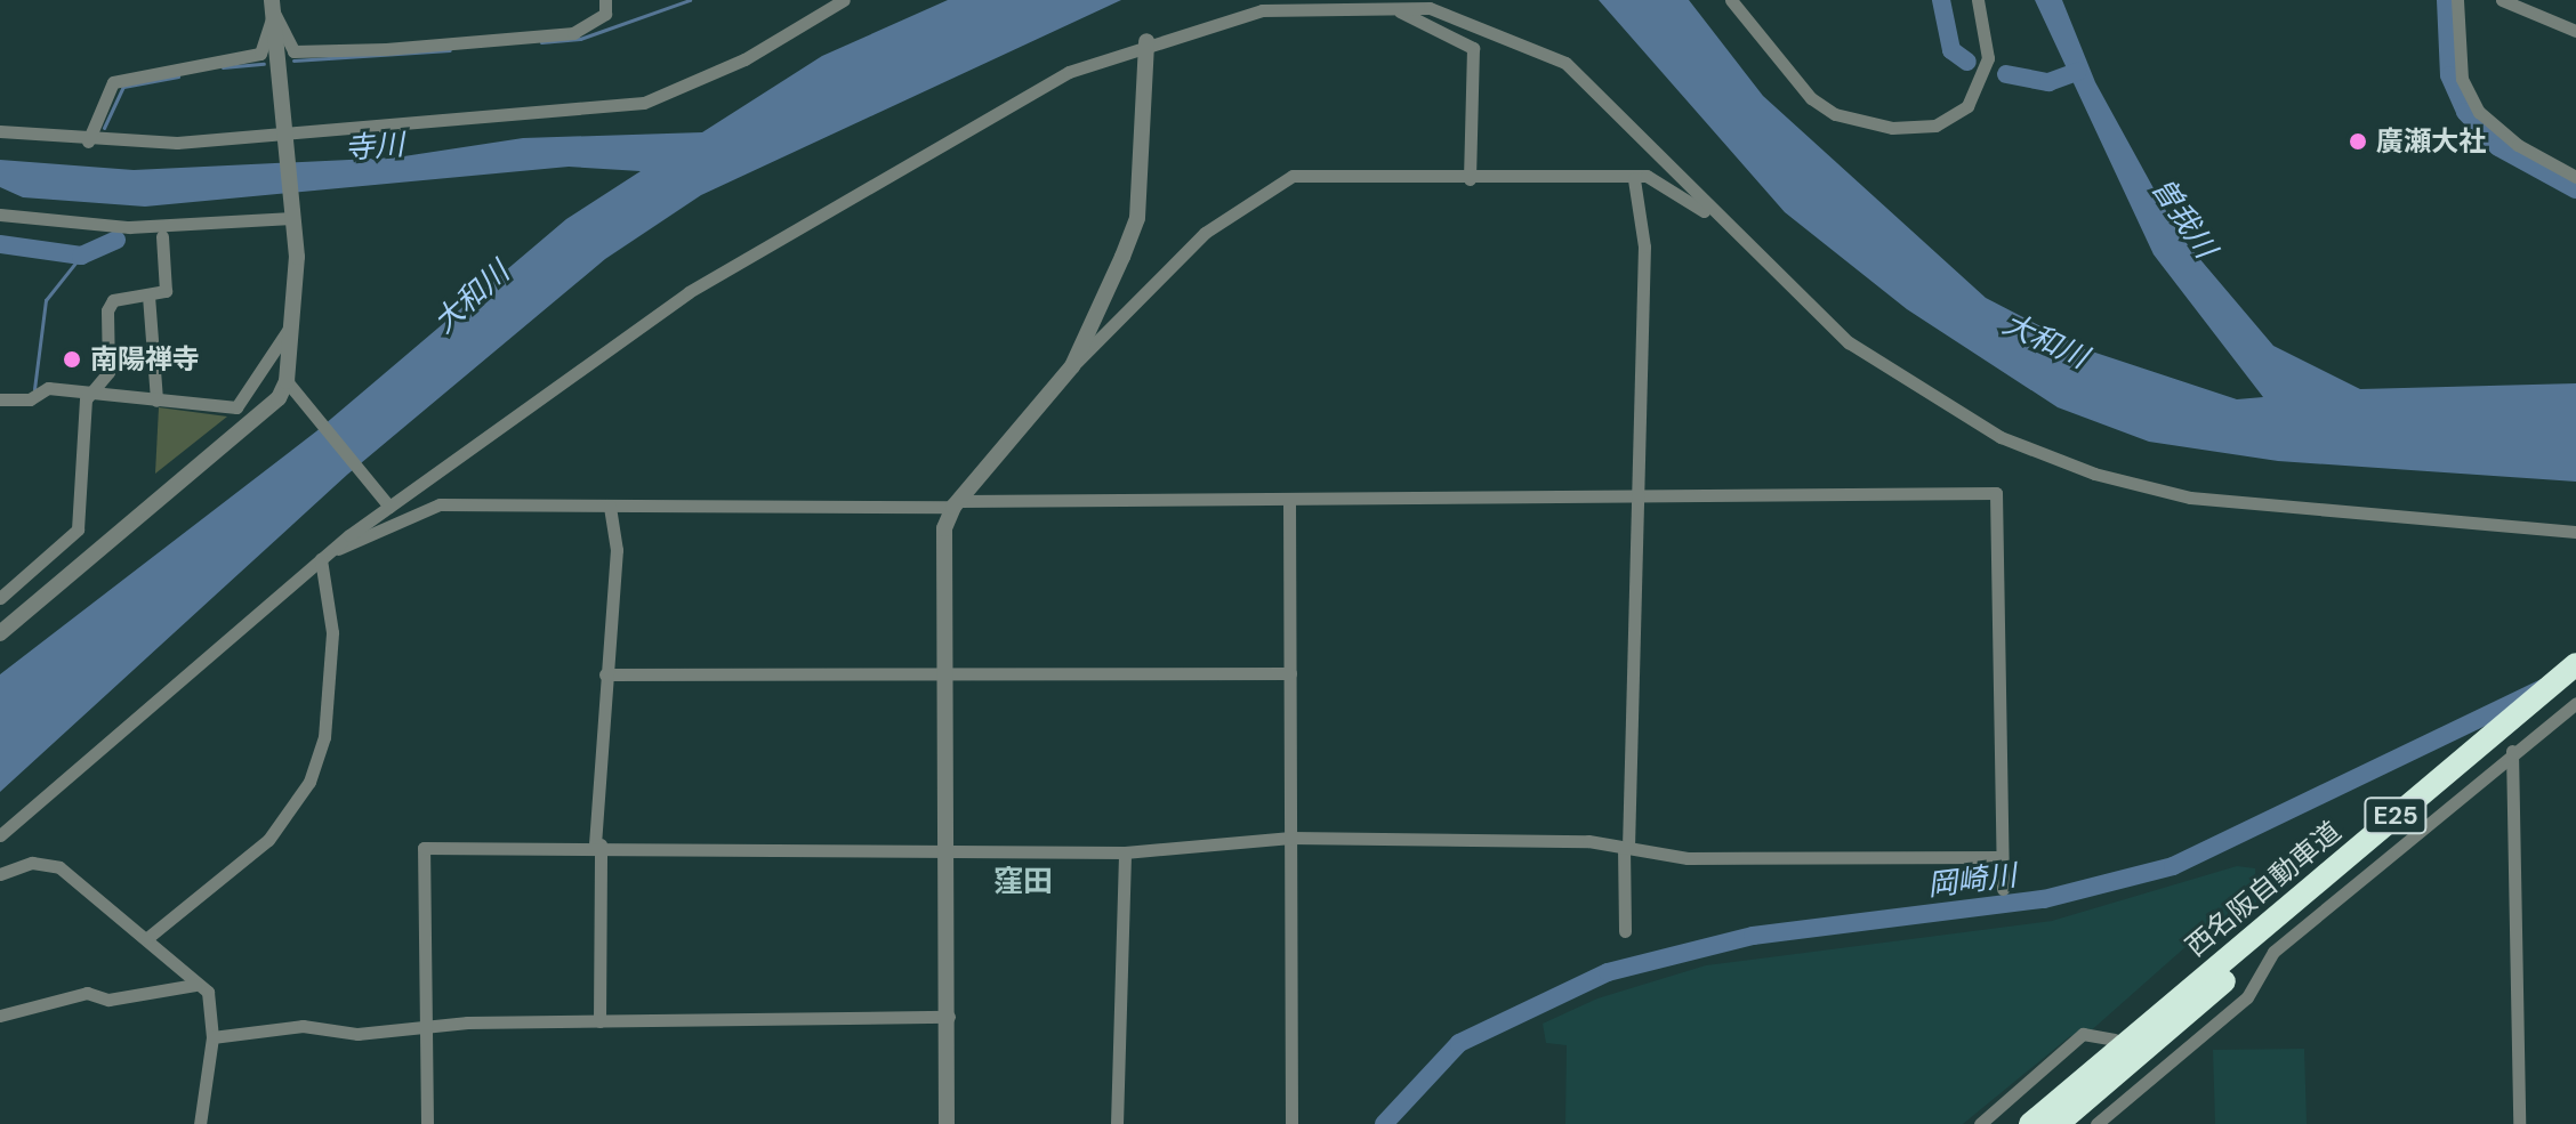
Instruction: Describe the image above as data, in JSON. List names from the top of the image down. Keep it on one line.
{"streets":{"highway":["E25","西名阪自動車道"]},"districts":["窪田"],"water":["寺川","曽我川","大和川","岡崎川"],"places":["廣瀬大社","南陽禅寺"]}
